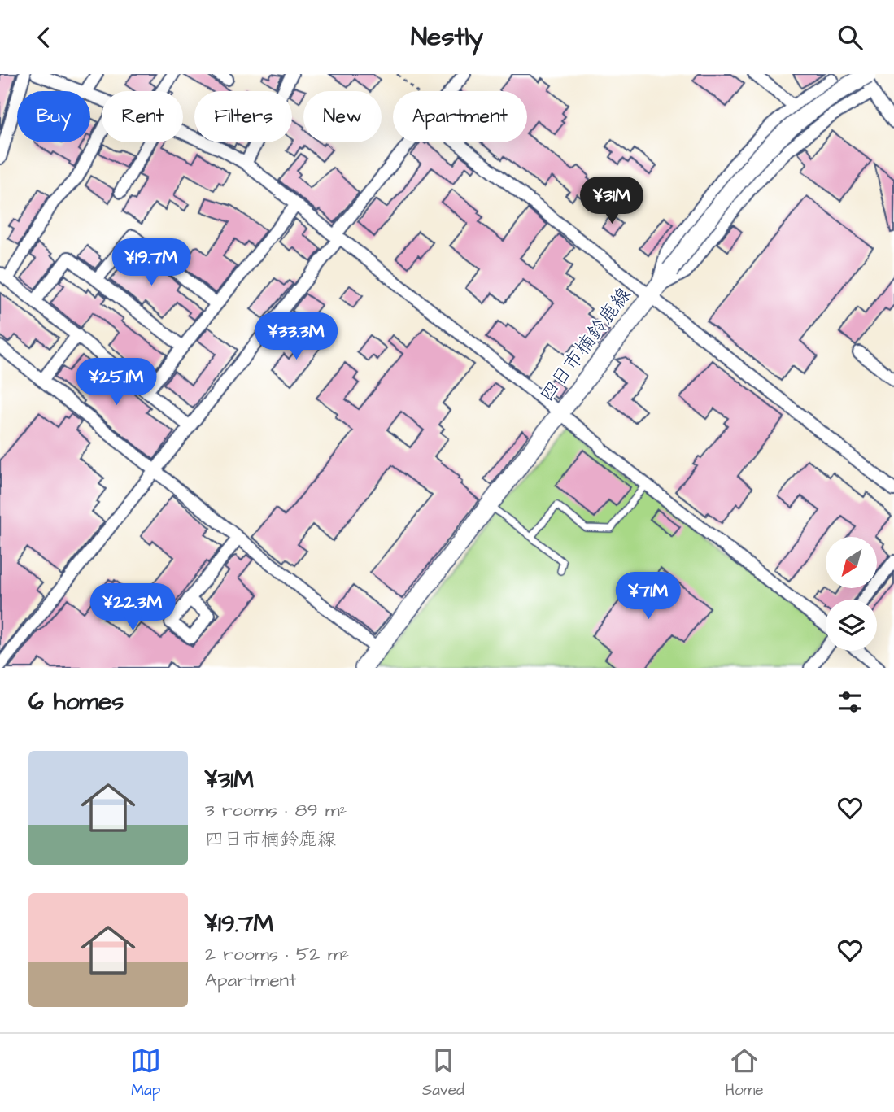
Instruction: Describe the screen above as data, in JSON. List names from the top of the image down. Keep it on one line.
{"streets":{"main road":["四日市楠鈴鹿線"]},"north":"bottom left","page":{"header":"Nestly","chip":["Buy","Rent","Filters","New","Apartment"],"price":["¥31M","¥19.7M","¥33.3M","¥25.1M","¥71M","¥22.3M"],"heading":"6 homes","list":[{"name":"¥31M","note":"3 rooms · 89 m² · 四日市楠鈴鹿線"},{"name":"¥19.7M","note":"2 rooms · 52 m² · Apartment"}],"tabs":["Map","Saved","Home"]}}
